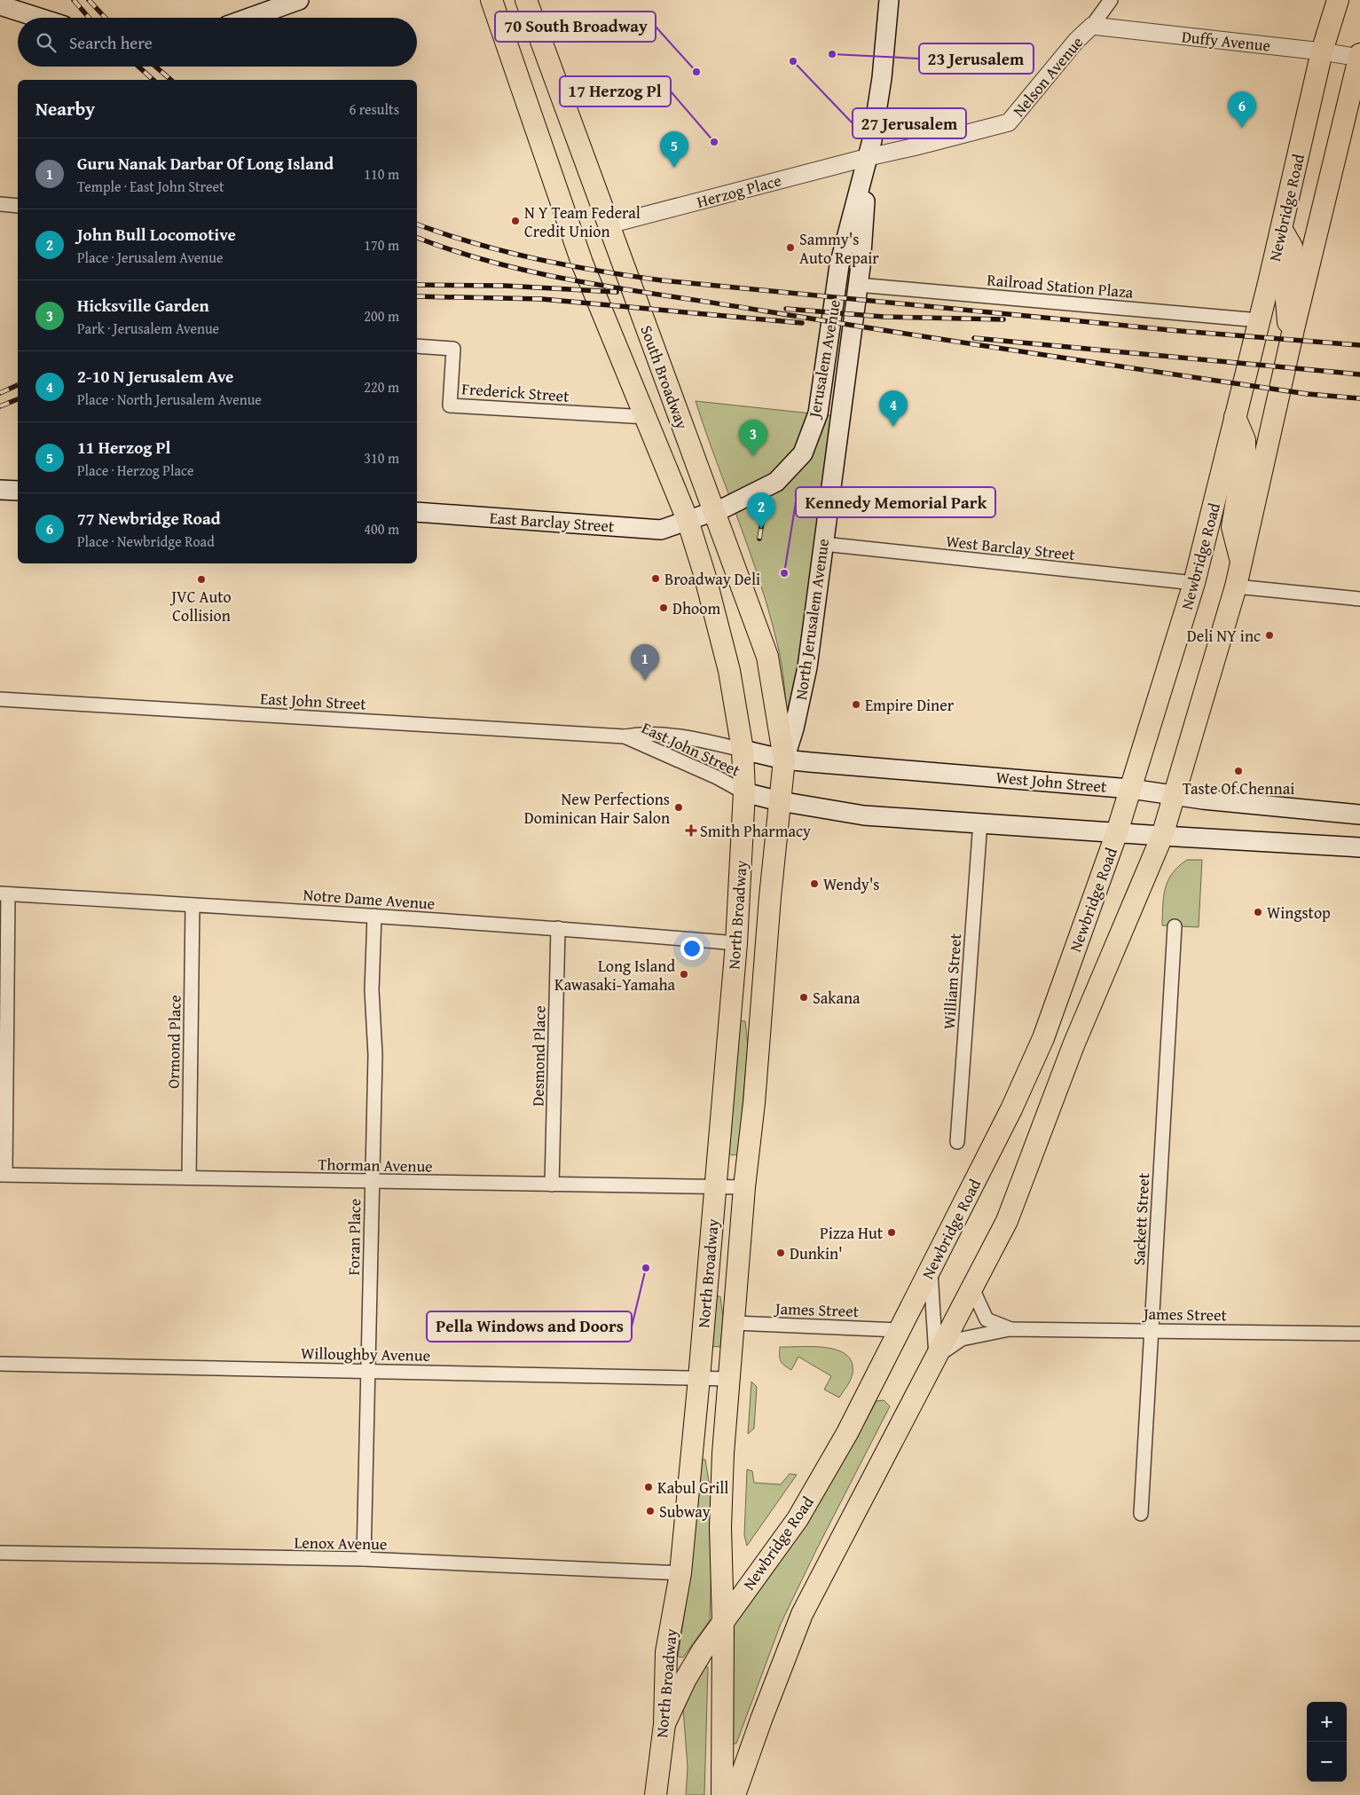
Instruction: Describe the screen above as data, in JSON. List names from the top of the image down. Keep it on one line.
{"streets":{"main road":["Newbridge Road","Jerusalem Avenue","South Broadway","East Barclay Street","North Jerusalem Avenue","West John Street","North Broadway"],"street":["Duffy Avenue","Nelson Avenue","Herzog Place","Railroad Station Plaza","Frederick Street","West Barclay Street","East John Street","Notre Dame Avenue","William Street","Ormond Place","Desmond Place","Thorman Avenue","Sackett Street","Foran Place","James Street","Willoughby Avenue","Lenox Avenue"]},"crossings":[["Duffy Avenue","Nelson Avenue"],["Duffy Avenue","Newbridge Road"],["Nelson Avenue","Herzog Place"],["Nelson Avenue","Jerusalem Avenue"],["Herzog Place","Jerusalem Avenue"],["Herzog Place","South Broadway"],["Newbridge Road","Railroad Station Plaza"],["Newbridge Road","West Barclay Street"],["Newbridge Road","West John Street"],["Newbridge Road","North Broadway"],["Newbridge Road","James Street"],["Railroad Station Plaza","Jerusalem Avenue"],["Railroad Station Plaza","North Jerusalem Avenue"],["Jerusalem Avenue","South Broadway"],["Jerusalem Avenue","East Barclay Street"],["Jerusalem Avenue","North Jerusalem Avenue"],["South Broadway","Frederick Street"],["South Broadway","East Barclay Street"],["South Broadway","North Jerusalem Avenue"],["South Broadway","East John Street"],["South Broadway","West John Street"],["South Broadway","North Broadway"],["West Barclay Street","North Jerusalem Avenue"],["North Jerusalem Avenue","West John Street"],["North Jerusalem Avenue","North Broadway"],["East John Street","West John Street"],["East John Street","North Broadway"],["West John Street","North Broadway"],["Notre Dame Avenue","North Broadway"],["Notre Dame Avenue","Ormond Place"],["Notre Dame Avenue","Desmond Place"],["Notre Dame Avenue","Foran Place"],["North Broadway","Thorman Avenue"],["North Broadway","James Street"],["North Broadway","Willoughby Avenue"],["North Broadway","Lenox Avenue"],["Ormond Place","Thorman Avenue"],["Desmond Place","Thorman Avenue"],["Thorman Avenue","Foran Place"],["Sackett Street","James Street"],["Foran Place","Willoughby Avenue"],["Foran Place","Lenox Avenue"]],"places":{"other":["23 Jerusalem","27 Jerusalem","70 South Broadway","17 Herzog Pl","N Y Team Federal Credit Union","Sammy's Auto Repair","Kennedy Memorial Park","Broadway Deli","JVC Auto Collision","Dhoom","Deli NY inc","Empire Diner","Taste Of Chennai","New Perfections Dominican Hair Salon","Wendy's","Wingstop","Long Island Kawasaki-Yamaha","Sakana","Pizza Hut","Dunkin'","Pella Windows and Doors","Kabul Grill","Subway"],"health":["Smith Pharmacy"]},"page":{"search":"Search here","heading":["Nearby","6 results"],"pins":["6","5","4","3","2","1"],"list":[{"mark":"1","name":"Guru Nanak Darbar Of Long Island","note":"Temple · East John Street","value":"110 m"},{"mark":"2","name":"John Bull Locomotive","note":"Place · Jerusalem Avenue","value":"170 m"},{"mark":"3","name":"Hicksville Garden","note":"Park · Jerusalem Avenue","value":"200 m"},{"mark":"4","name":"2-10 N Jerusalem Ave","note":"Place · North Jerusalem Avenue","value":"220 m"},{"mark":"5","name":"11 Herzog Pl","note":"Place · Herzog Place","value":"310 m"},{"mark":"6","name":"77 Newbridge Road","note":"Place · Newbridge Road","value":"400 m"}],"map_buttons":["+","−"]}}
